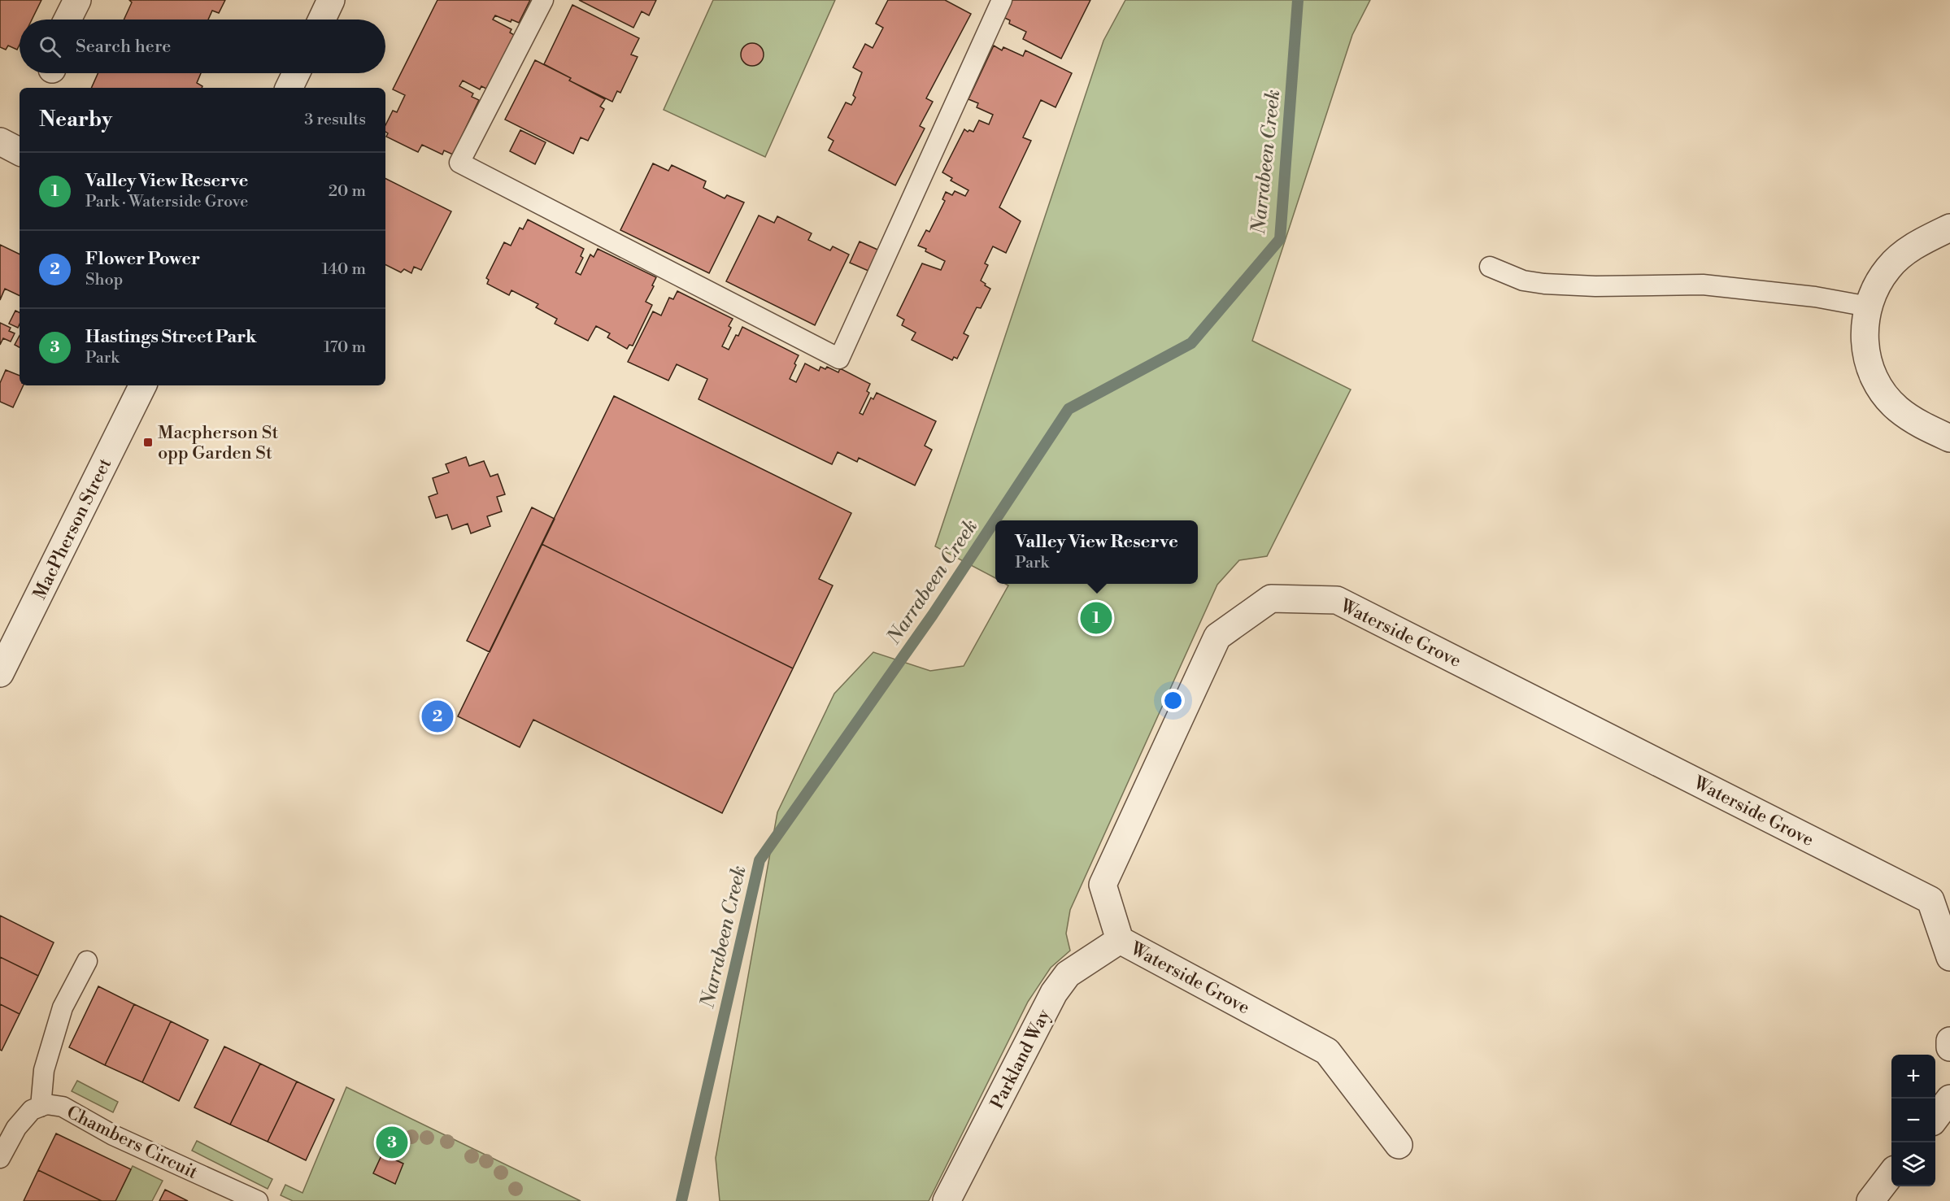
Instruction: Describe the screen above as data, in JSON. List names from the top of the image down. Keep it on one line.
{"streets":{"street":["MacPherson Street","Waterside Grove","Parkland Way"],"lane":["Chambers Circuit"]},"crossings":[["Waterside Grove","Parkland Way"]],"water":["Narrabeen Creek"],"places":{"transit":["Macpherson St opp Garden St"]},"page":{"search":"Search here","heading":["Nearby","3 results"],"list":[{"mark":"1","name":"Valley View Reserve","note":"Park · Waterside Grove","value":"20 m"},{"mark":"2","name":"Flower Power","note":"Shop","value":"140 m"},{"mark":"3","name":"Hastings Street Park","note":"Park","value":"170 m"}],"popup":["Valley View Reserve","Park"],"pins":["1","2","3"],"map_buttons":["+","−"]}}
